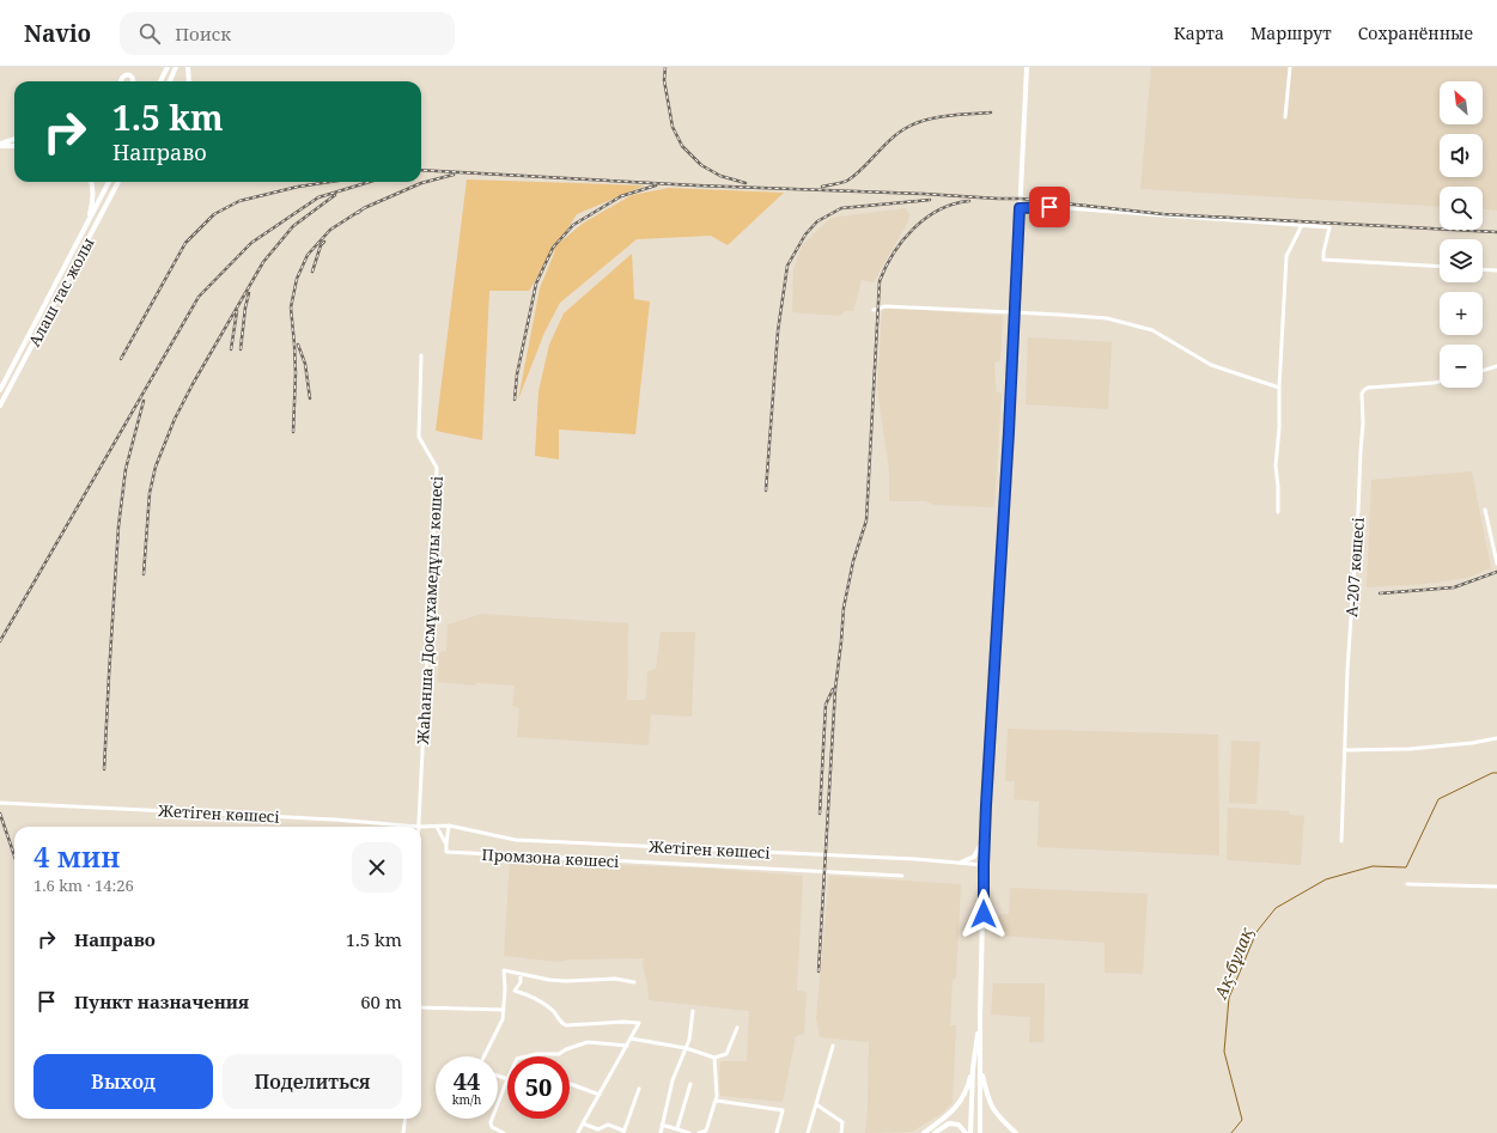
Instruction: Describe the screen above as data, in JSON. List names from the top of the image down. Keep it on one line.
{"streets":{"main road":["Алаш тас жолы"],"street":["А-207 көшесі","Жаһанша Досмұхамедұлы көшесі","Жетіген көшесі","Промзона көшесі"]},"crossings":[["Жаһанша Досмұхамедұлы көшесі","Жетіген көшесі"]],"water":["Ақ-бұлақ"],"north":"top left","page":{"header":"Navio","search":"Поиск","nav":["Карта","Маршрут","Сохранённые"],"map_buttons":["+","−"],"turn":["1.5 km","Направо"],"heading":["4 мин","1.6 km · 14:26"],"list":[{"name":"Направо","value":"1.5 km"},{"name":"Пункт назначения","value":"60 m"}],"buttons":["Выход","Поделиться"],"speed":"44 km/h","limit":"50"}}
